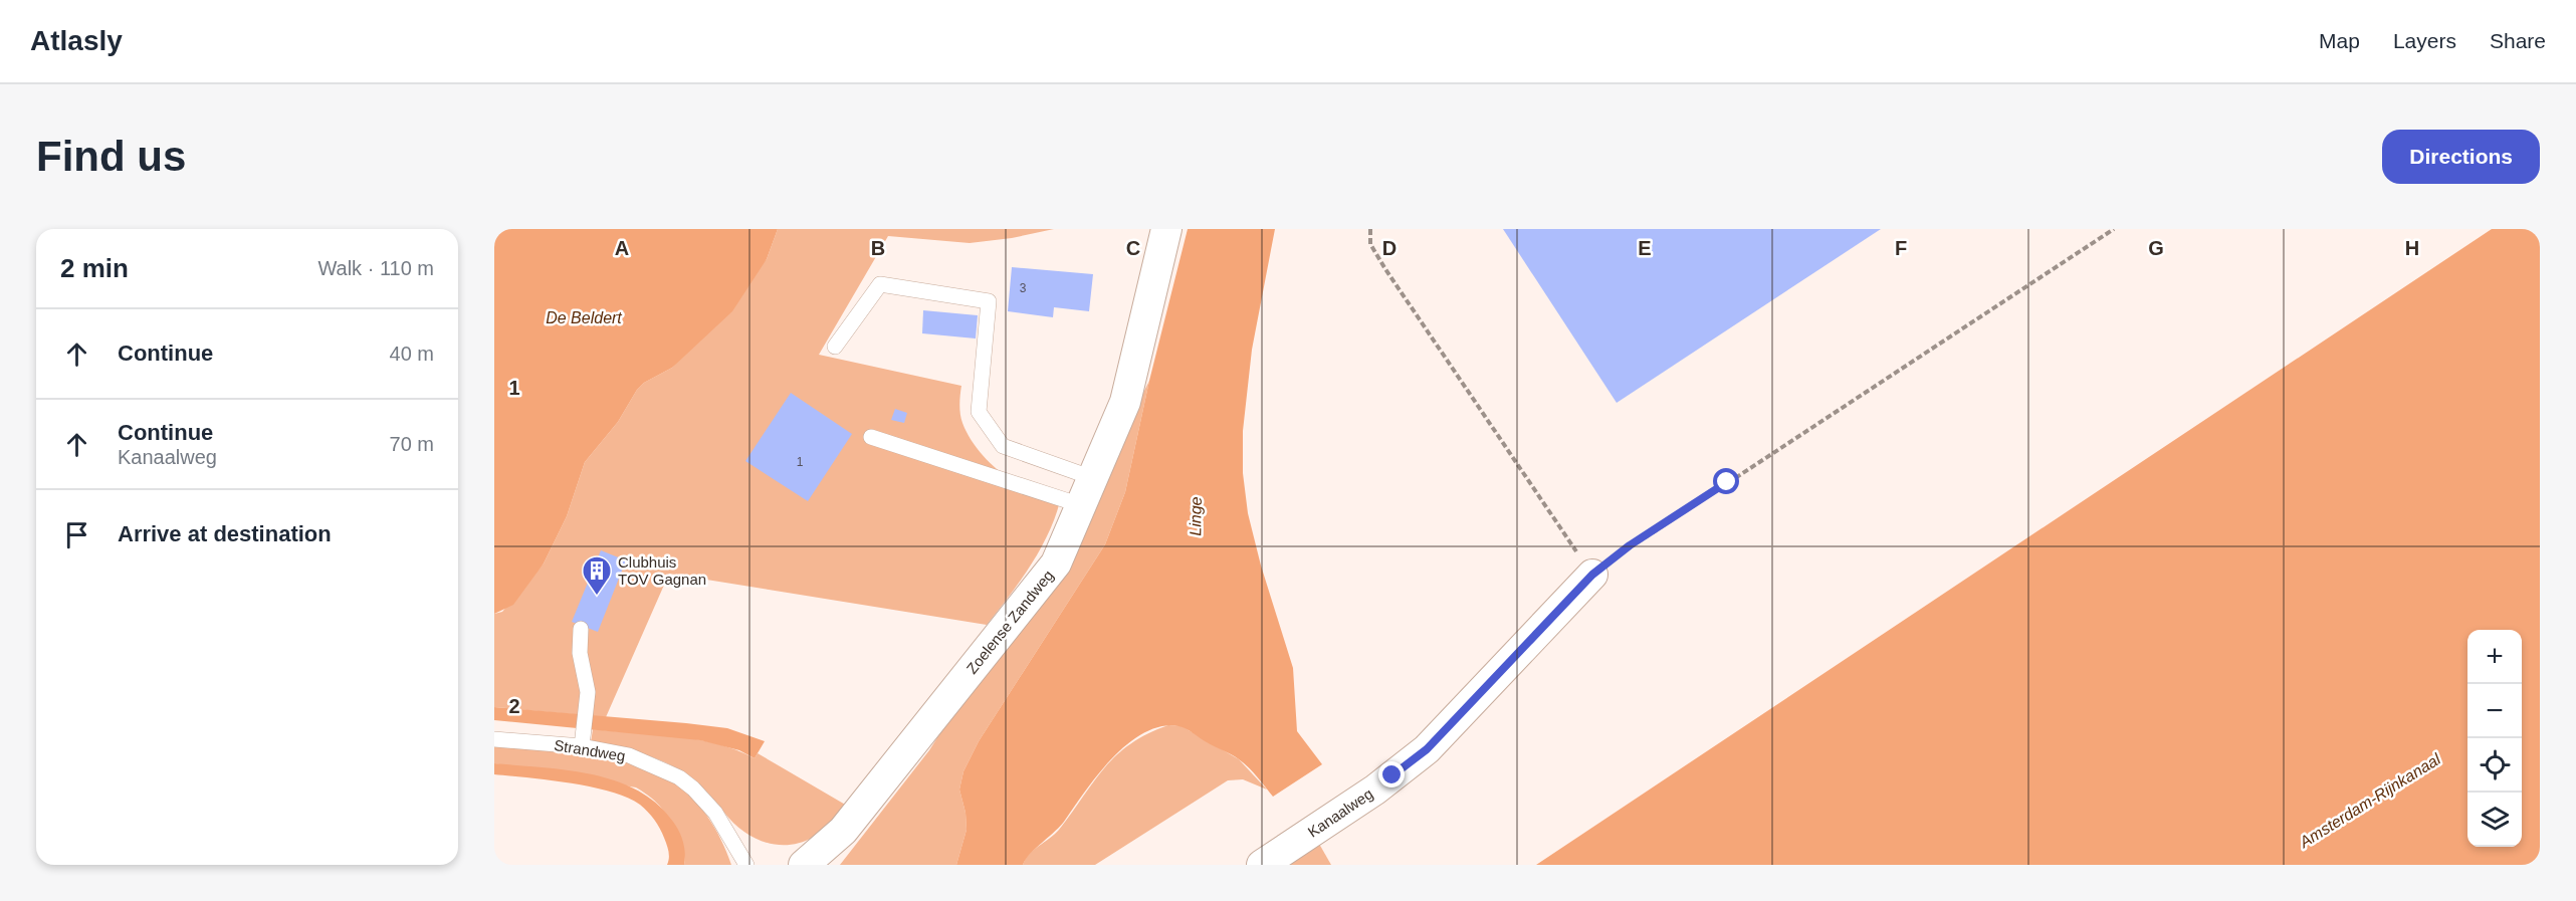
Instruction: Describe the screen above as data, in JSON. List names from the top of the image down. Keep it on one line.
{"streets":{"street":["Zoelense Zandweg","Kanaalweg"],"lane":["Strandweg"]},"water":["De Beldert","Linge","Amsterdam-Rijnkanaal"],"places":{"building":["Clubhuis TOV Gagnan"]},"house_numbers":["3","1"],"page":{"header":"Atlasly","nav":["Map","Layers","Share"],"buttons":"Directions","title":"Find us","heading":["2 min","Walk · 110 m"],"list":[["Continue","40 m"],["Continue","Kanaalweg","70 m"],"Arrive at destination"],"map_buttons":["+","−"]},"grid":{"columns":["A","B","C","D","E","F","G","H"],"rows":["1","2"]}}
